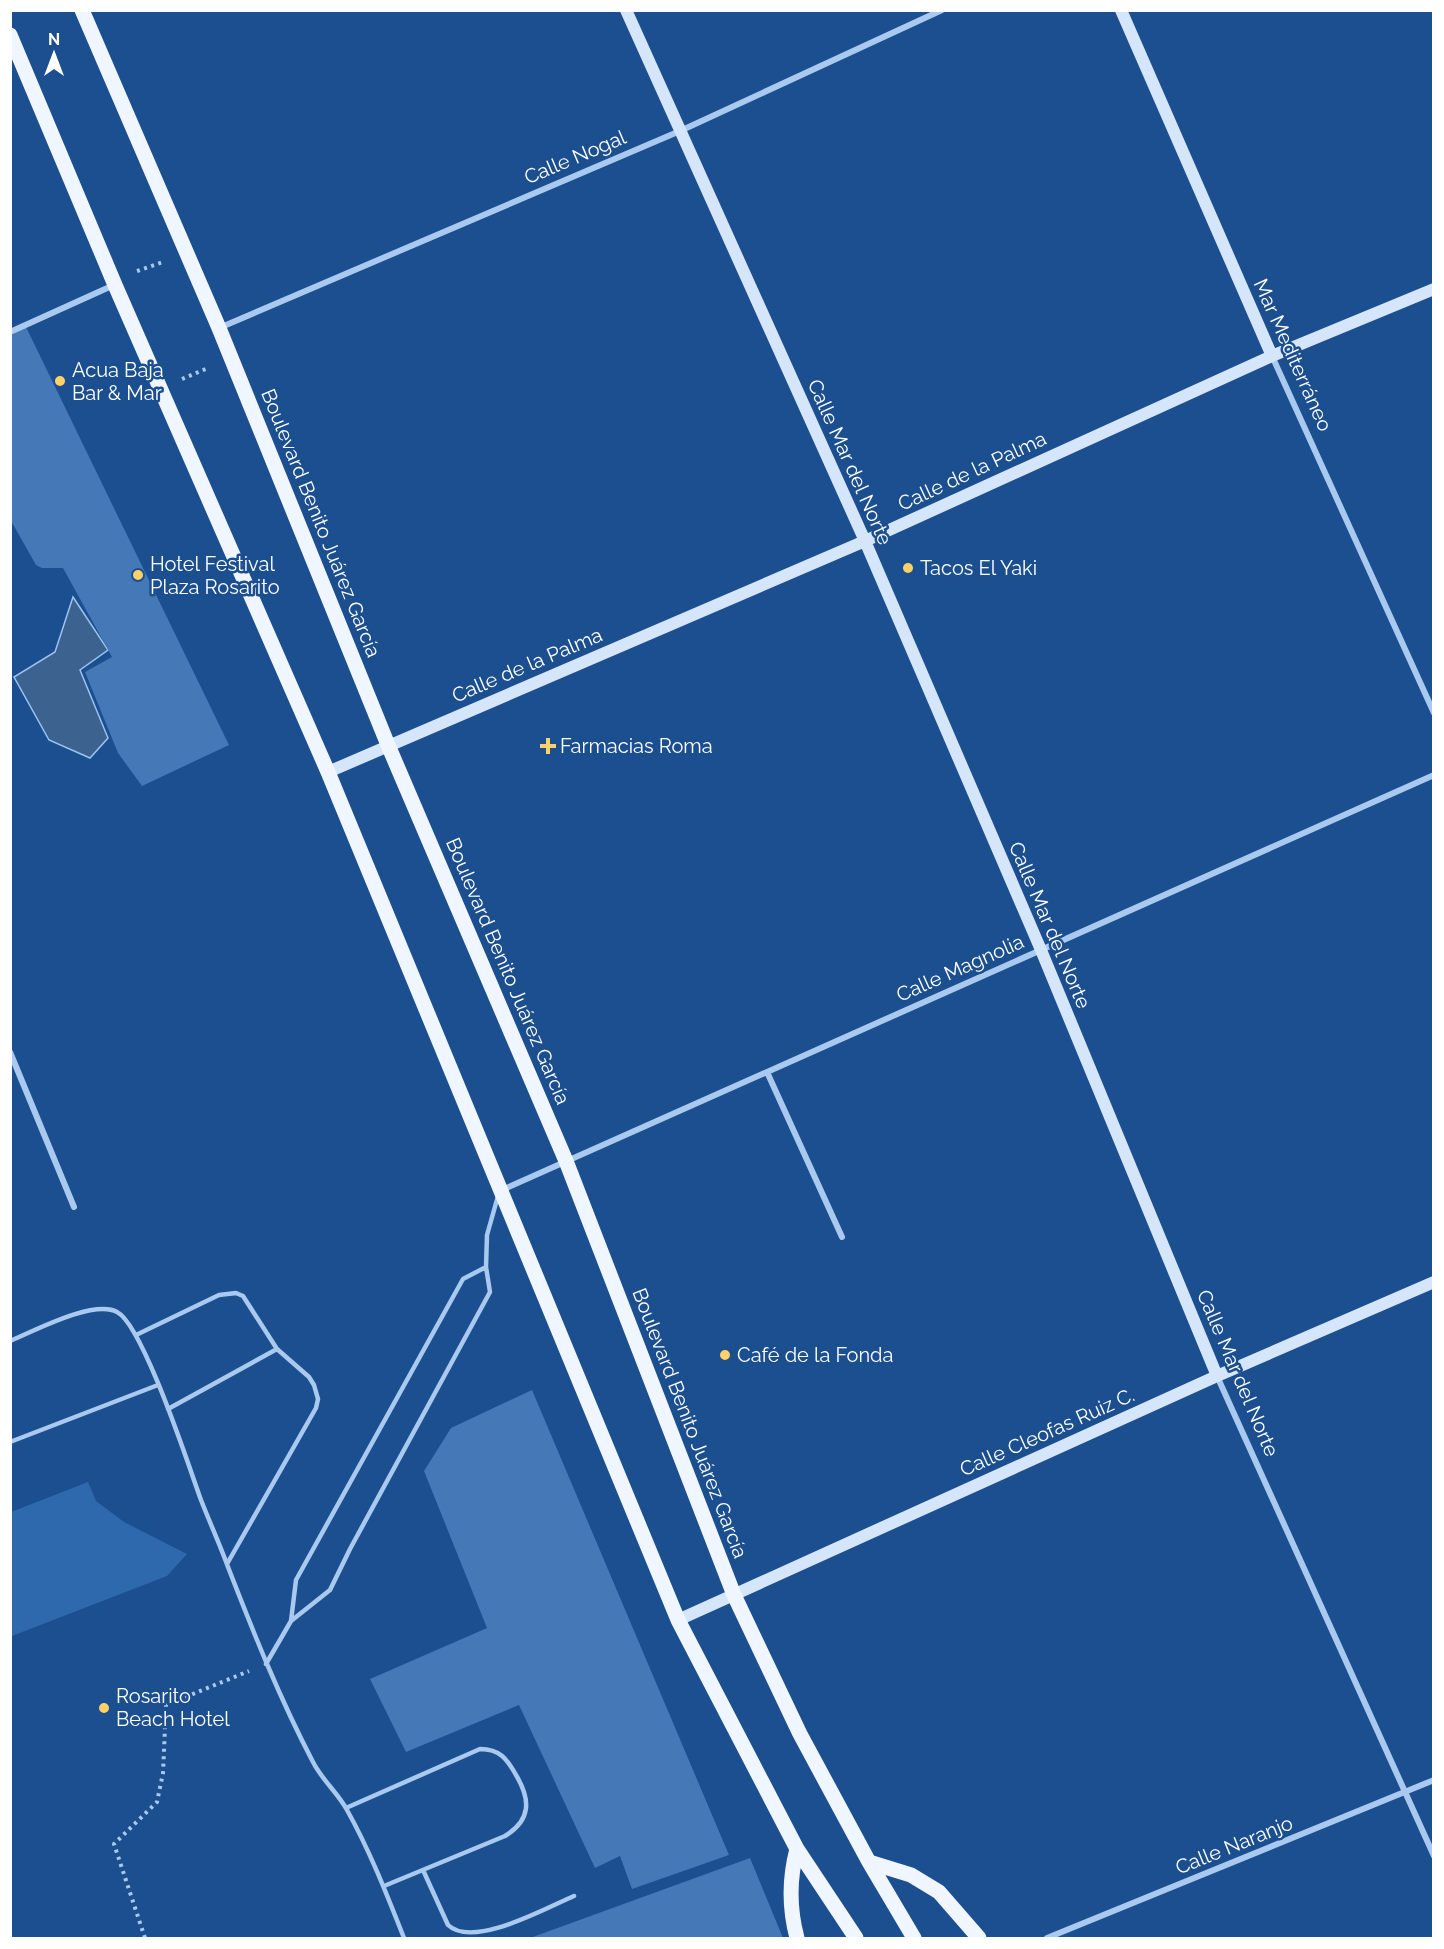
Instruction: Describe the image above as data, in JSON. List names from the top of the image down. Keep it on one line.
{"streets":{"main road":["Boulevard Benito Juárez García"],"street":["Calle Nogal","Mar Mediterráneo","Calle Mar del Norte","Calle de la Palma","Calle Magnolia","Calle Cleofas Ruiz C.","Calle Naranjo"]},"crossings":[["Calle Nogal","Calle Mar del Norte"],["Calle Nogal","Boulevard Benito Juárez García"],["Mar Mediterráneo","Calle de la Palma"],["Calle Mar del Norte","Calle de la Palma"],["Calle Mar del Norte","Calle Magnolia"],["Calle Mar del Norte","Calle Cleofas Ruiz C."],["Calle Mar del Norte","Calle Naranjo"],["Calle de la Palma","Boulevard Benito Juárez García"],["Boulevard Benito Juárez García","Calle Magnolia"],["Boulevard Benito Juárez García","Calle Cleofas Ruiz C."]],"places":{"other":["Acua Baja Bar & Mar","Tacos El Yaki","Hotel Festival Plaza Rosarito","Café de la Fonda","Rosarito Beach Hotel"],"health":["Farmacias Roma"]},"north":"top"}
